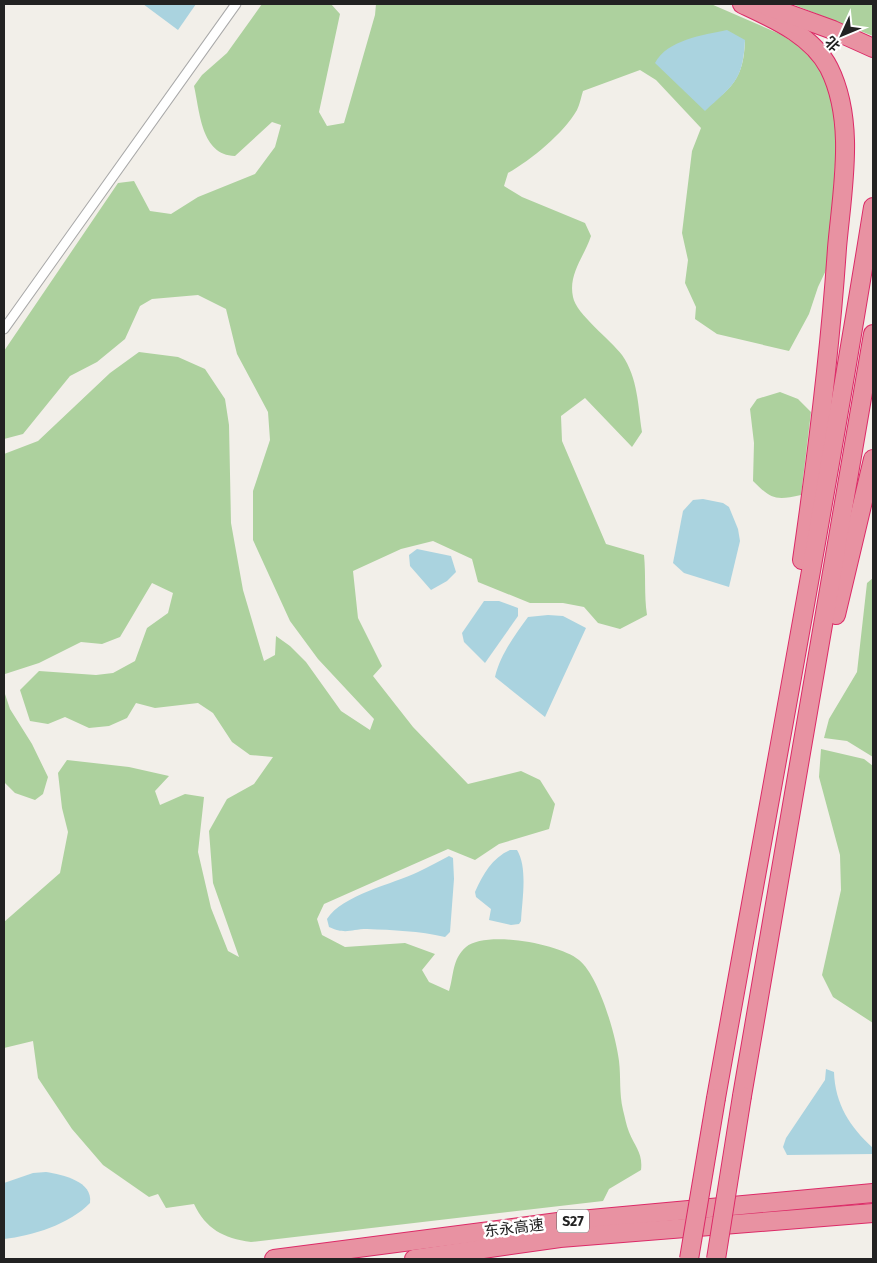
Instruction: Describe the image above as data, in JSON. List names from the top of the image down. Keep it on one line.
{"streets":{"highway":["S27","东永高速"]},"north":"bottom left"}
